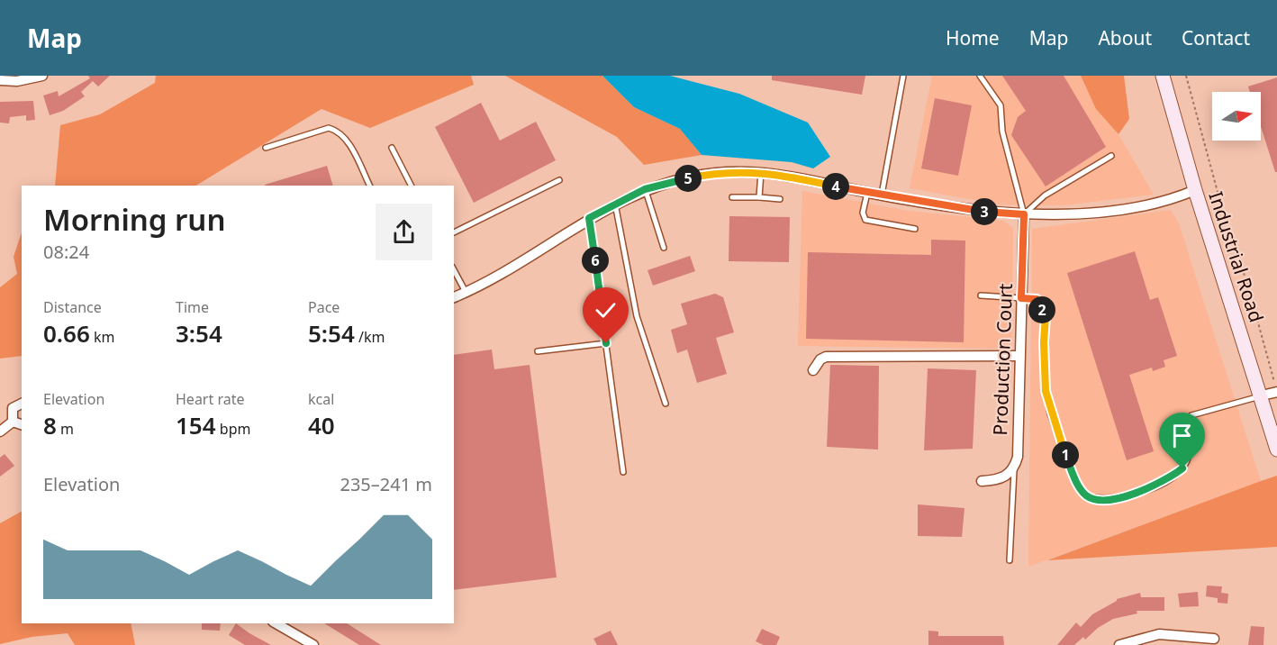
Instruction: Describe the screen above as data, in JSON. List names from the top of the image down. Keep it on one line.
{"streets":{"main road":["Industrial Road"],"street":["Production Court"]},"north":"right","page":{"header":"Map","nav":["Home","Map","About","Contact"],"pins":["5","4","3","6","2","1"],"heading":["Morning run","08:24"],"stats":[["Distance","0.66 km"],["Time","3:54"],["Pace","5:54 /km"],["Elevation","8 m"],["Heart rate","154 bpm"],["kcal","40"]],"chart":["Elevation","235–241 m"]}}
